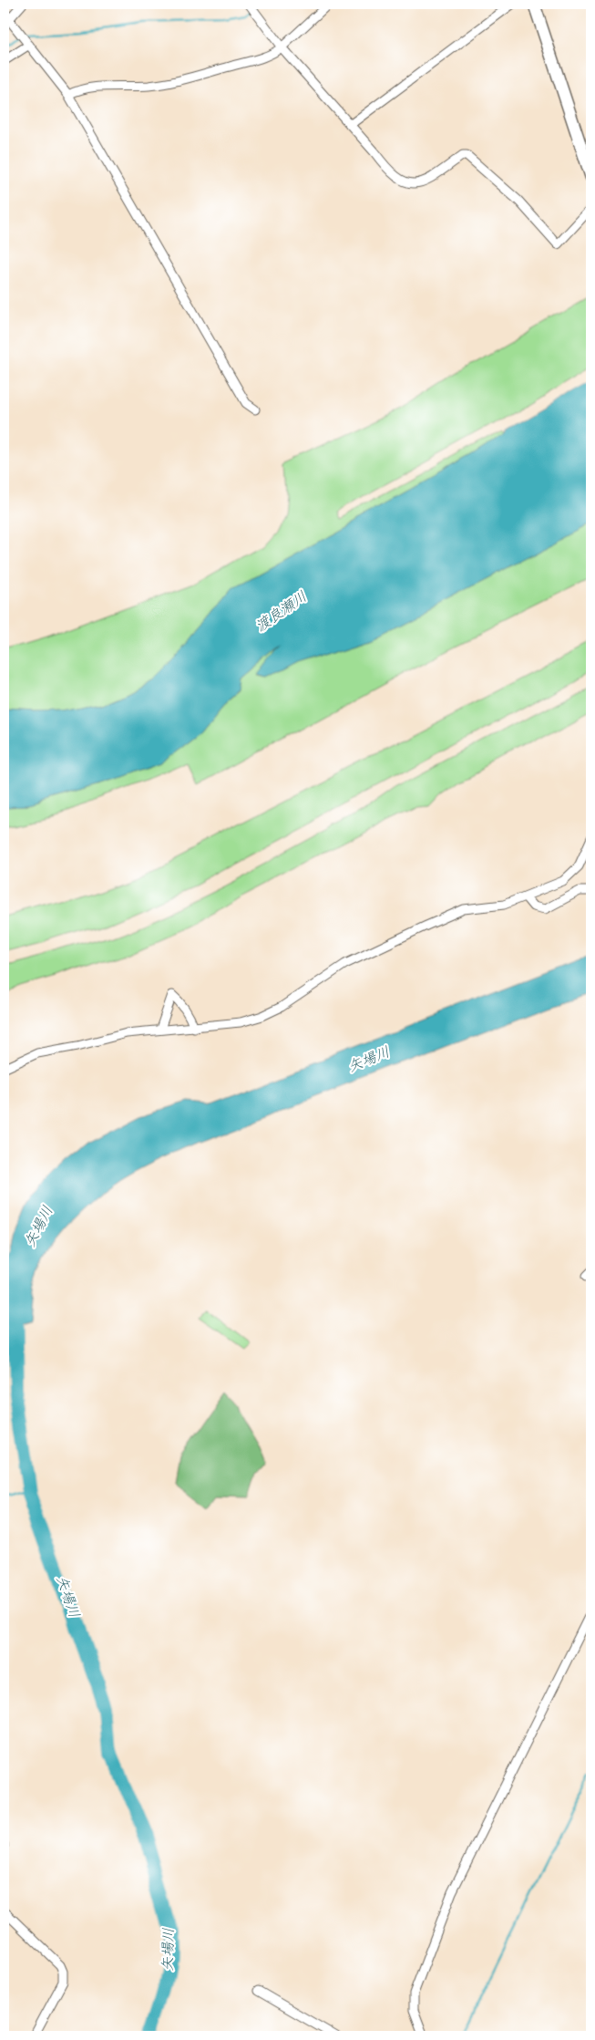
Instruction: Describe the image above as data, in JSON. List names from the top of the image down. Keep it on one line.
{"water":["渡良瀬川","矢場川"]}
